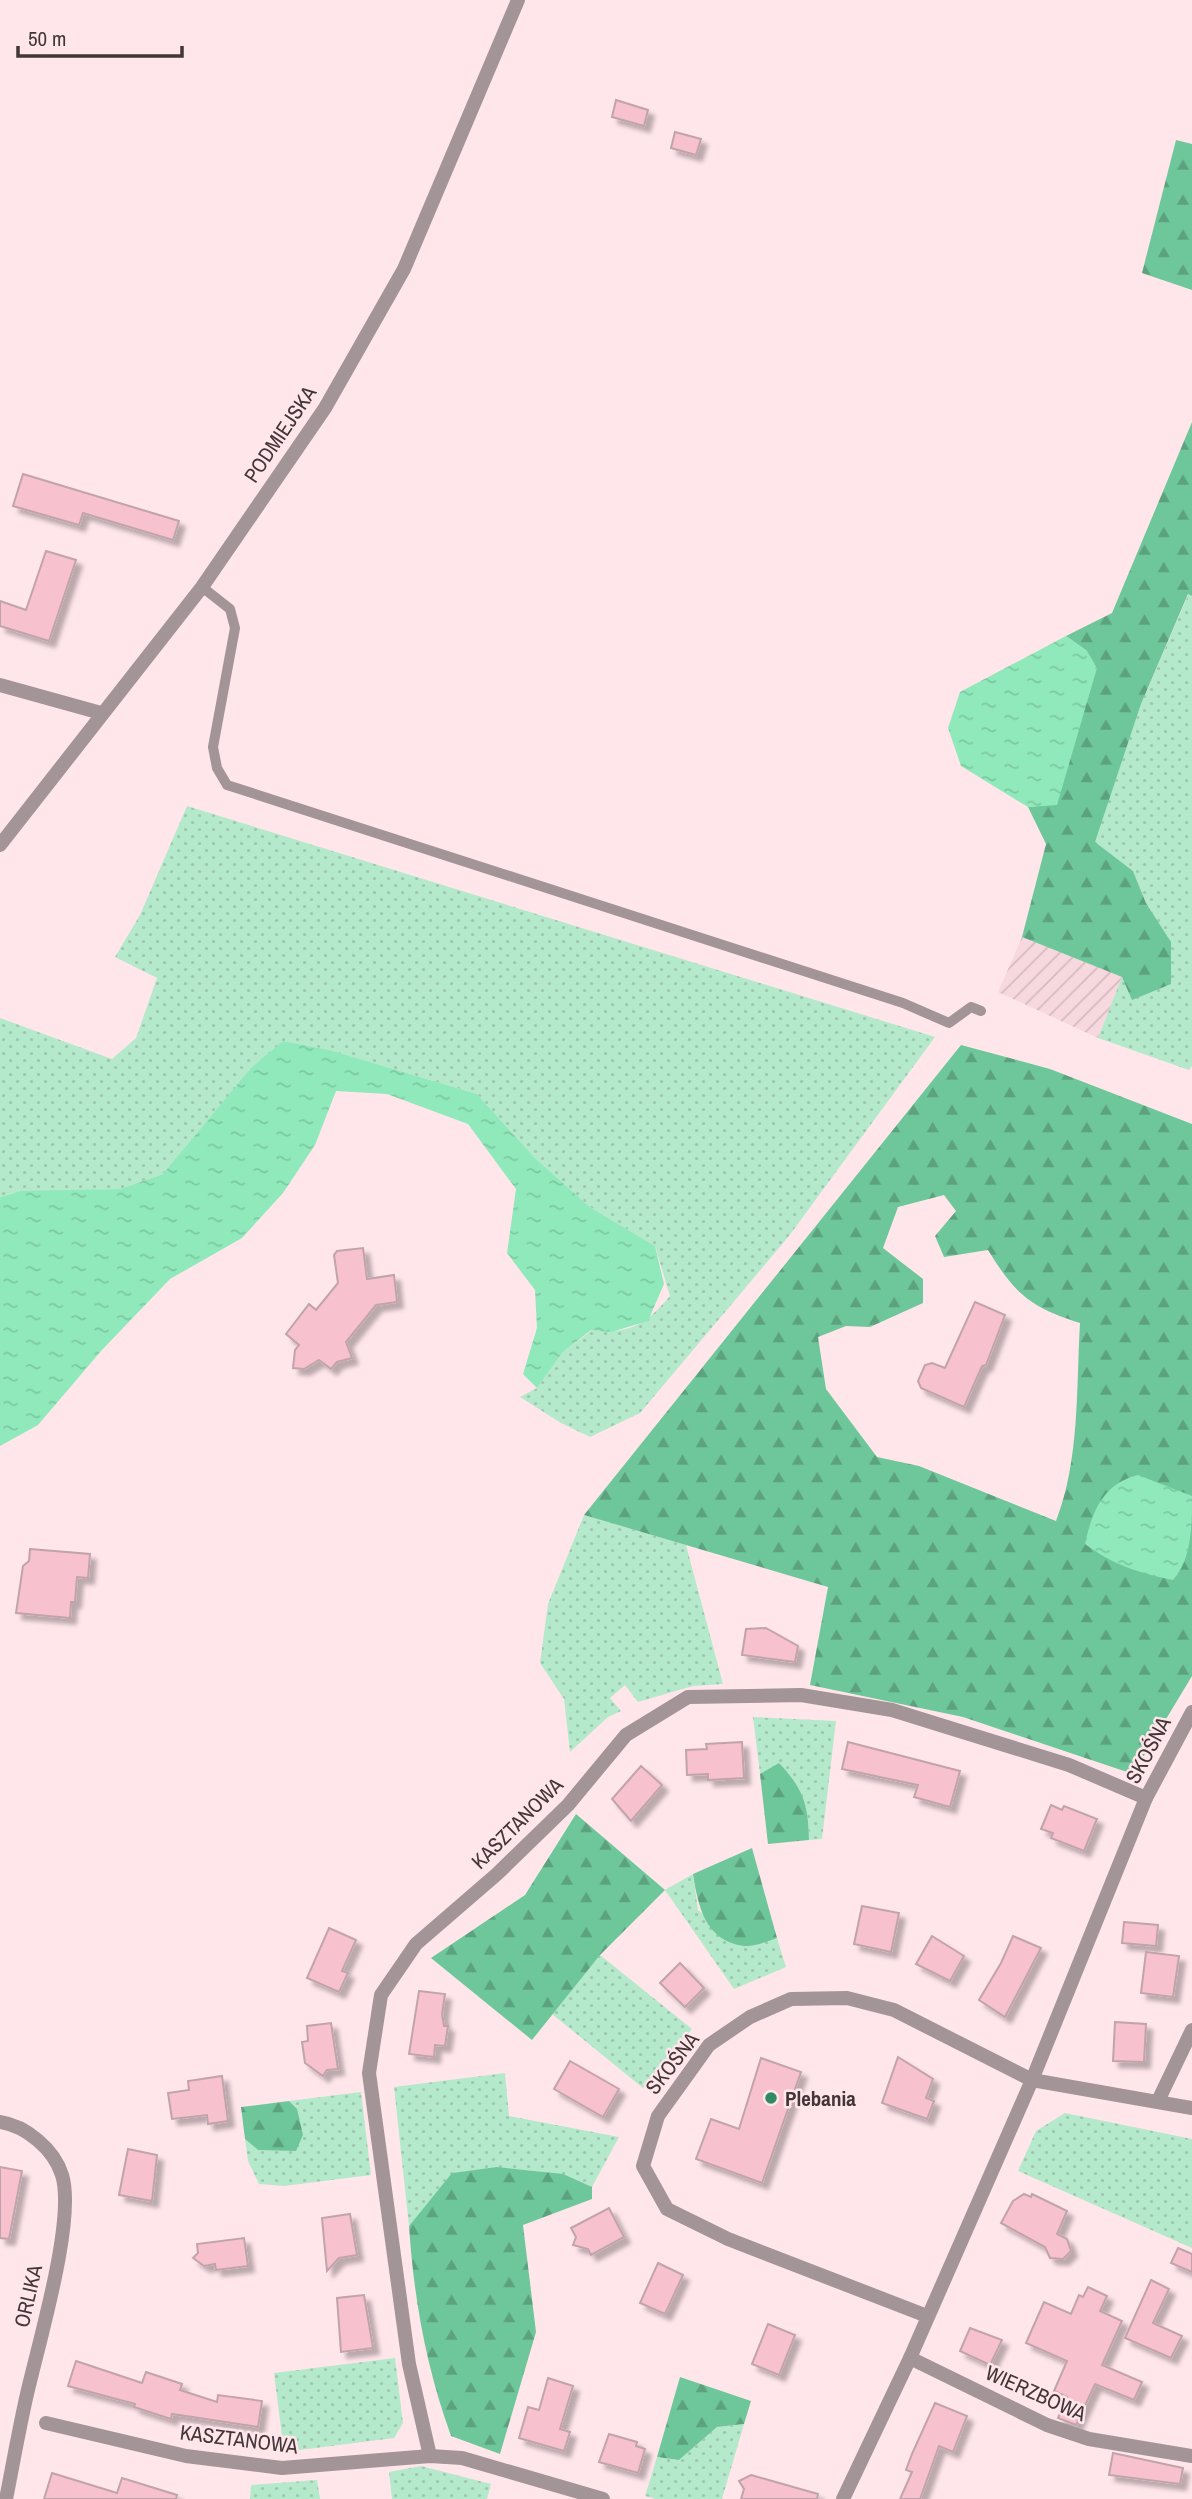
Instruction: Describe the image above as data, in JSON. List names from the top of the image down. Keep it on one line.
{"streets":{"street":["PODMIEJSKA","SKOŚNA","KASZTANOWA","ORLIKA","WIERZBOWA"]},"crossings":[["SKOŚNA","KASZTANOWA"],["SKOŚNA","WIERZBOWA"]],"places":["Plebania"],"scale_bar":"50 m"}
